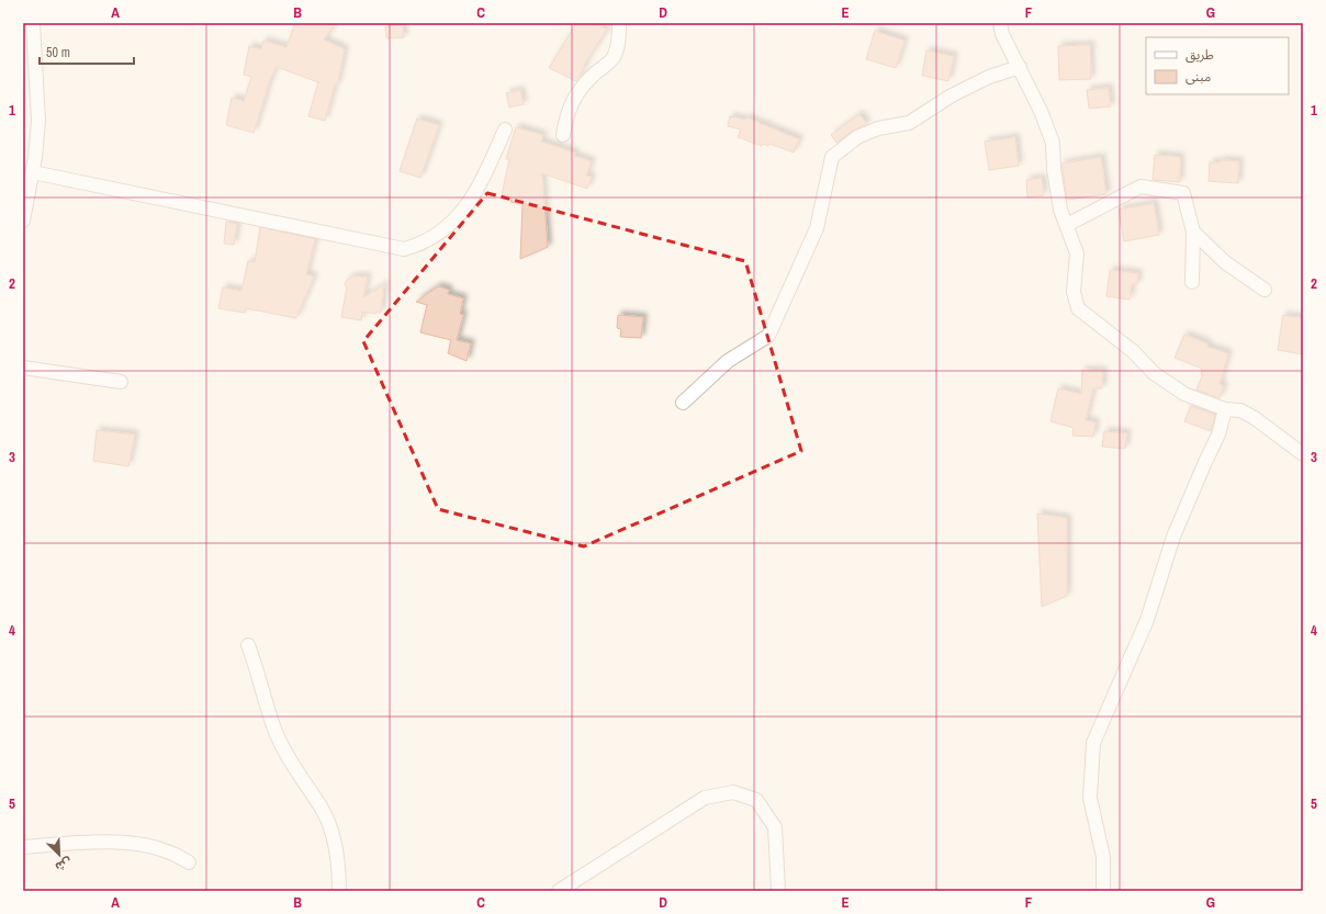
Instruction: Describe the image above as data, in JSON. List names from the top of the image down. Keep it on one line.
{"legend":["طريق","مبنى"],"scale_bar":"50 m","north":"bottom right","grid":{"columns":["A","B","C","D","E","F","G"],"rows":["1","2","3","4","5"]}}
